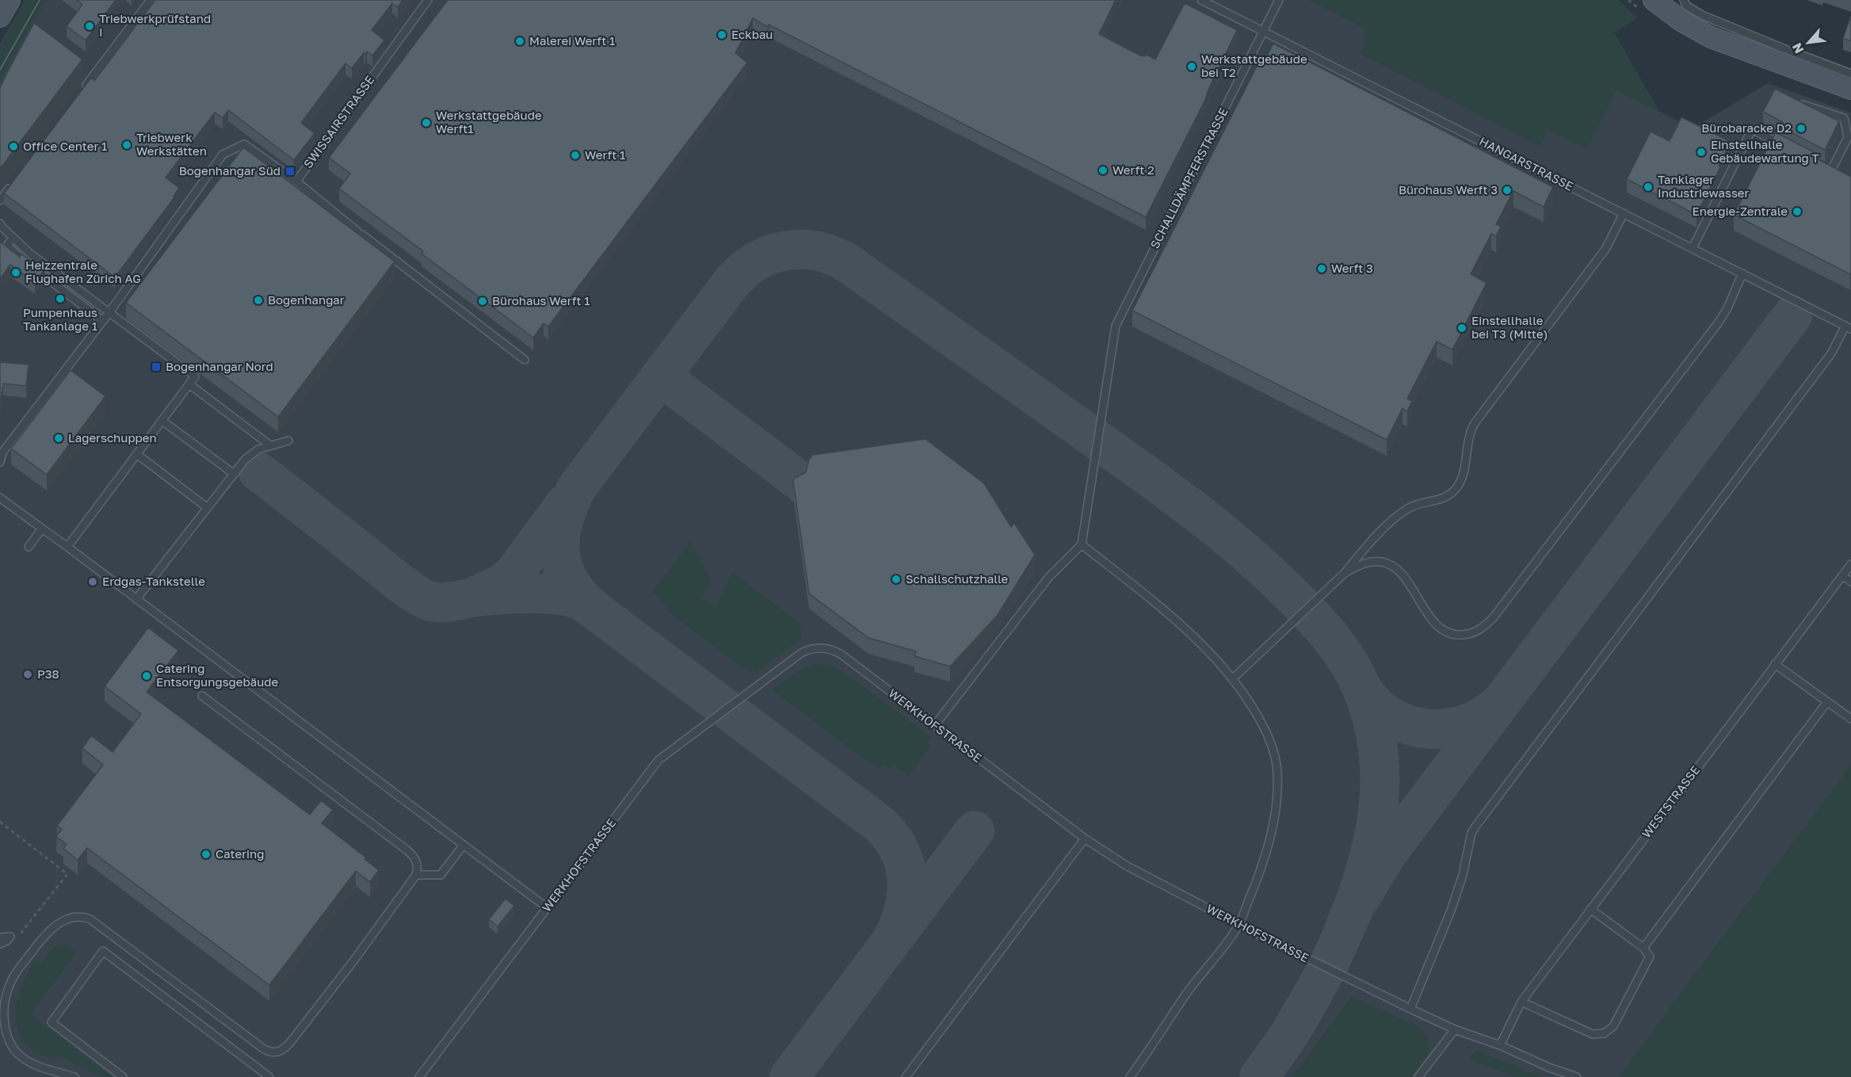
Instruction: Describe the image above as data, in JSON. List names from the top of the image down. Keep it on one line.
{"streets":{"lane":["SWISSAIRSTRASSE","HANGARSTRASSE","SCHALLDÄMPFERSTRASSE","WERKHOFSTRASSE","WESTSTRASSE"]},"crossings":[["HANGARSTRASSE","SCHALLDÄMPFERSTRASSE"],["WERKHOFSTRASSE","WESTSTRASSE"]],"places":{"other":["Triebwerkprüfstand I","Eckbau","Malerei Werft 1","Werkstattgebäude bei T2","Werkstattgebäude Werft1","Bürobaracke D2","Triebwerk Werkstätten","Office Center 1","Einstellhalle Gebäudewartung T","Werft 1","Werft 2","Tanklager Industriewasser","Bürohaus Werft 3","Energie-Zentrale","Werft 3","Heizzentrale Flughafen Zürich AG","Pumpenhaus Tankanlage 1","Bogenhangar","Bürohaus Werft 1","Einstellhalle bei T3 (Mitte)","Lagerschuppen","Schallschutzhalle","Erdgas-Tankstelle","P38","Catering Entsorgungsgebäude","Catering"],"transit":["Bogenhangar Süd","Bogenhangar Nord"]},"north":"bottom left"}
